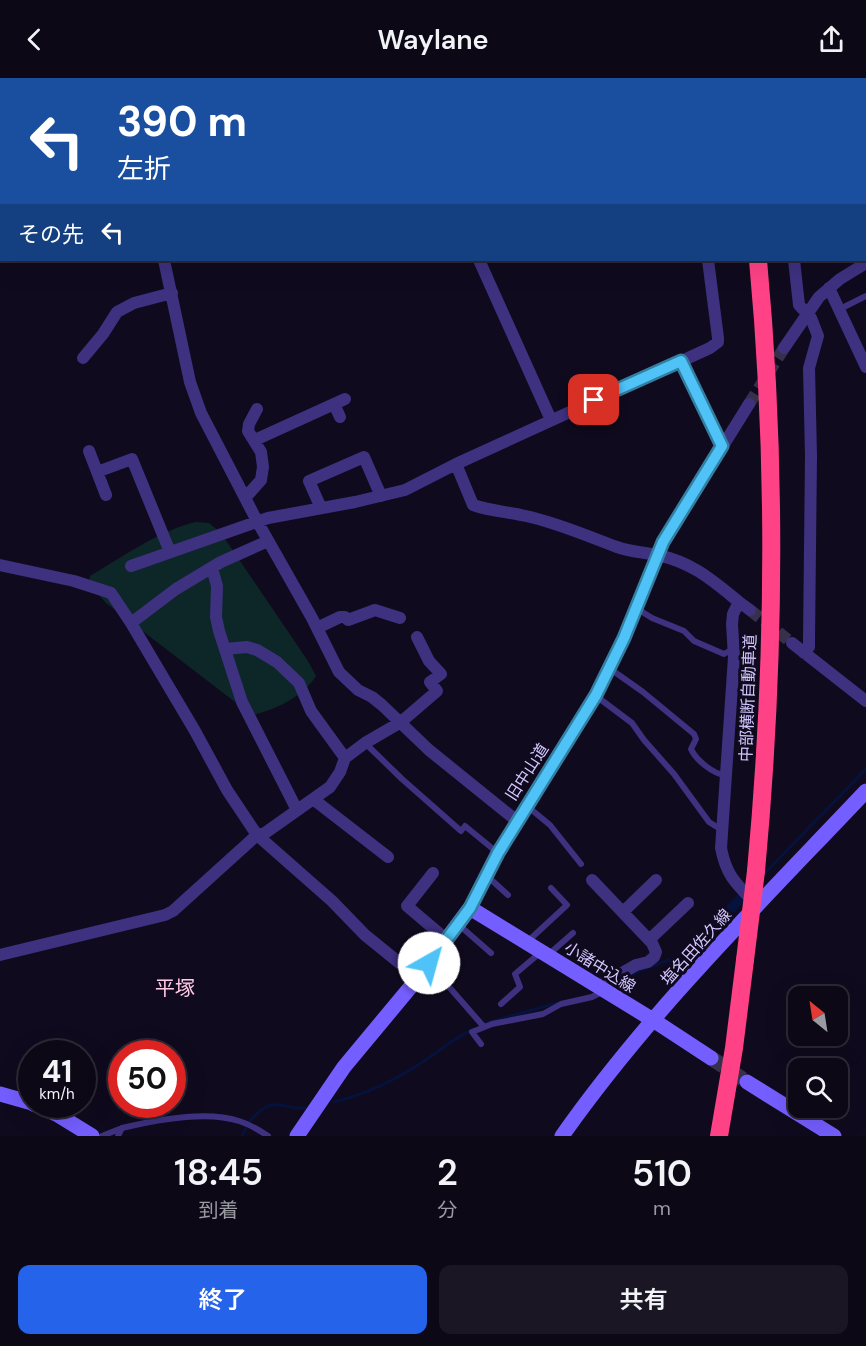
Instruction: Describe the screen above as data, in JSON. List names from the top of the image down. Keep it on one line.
{"streets":{"highway":["中部横断自動車道"],"main road":["旧中山道","塩名田佐久線","小諸中込線"]},"crossings":[["旧中山道","小諸中込線"],["塩名田佐久線","小諸中込線"]],"districts":["平塚"],"north":"top left","page":{"header":"Waylane","turn":["390 m","左折"],"then":"その先","speed":"41 km/h","limit":"50","eta":["18:45","到着","2","分","510","m"],"buttons":["終了","共有"]}}
